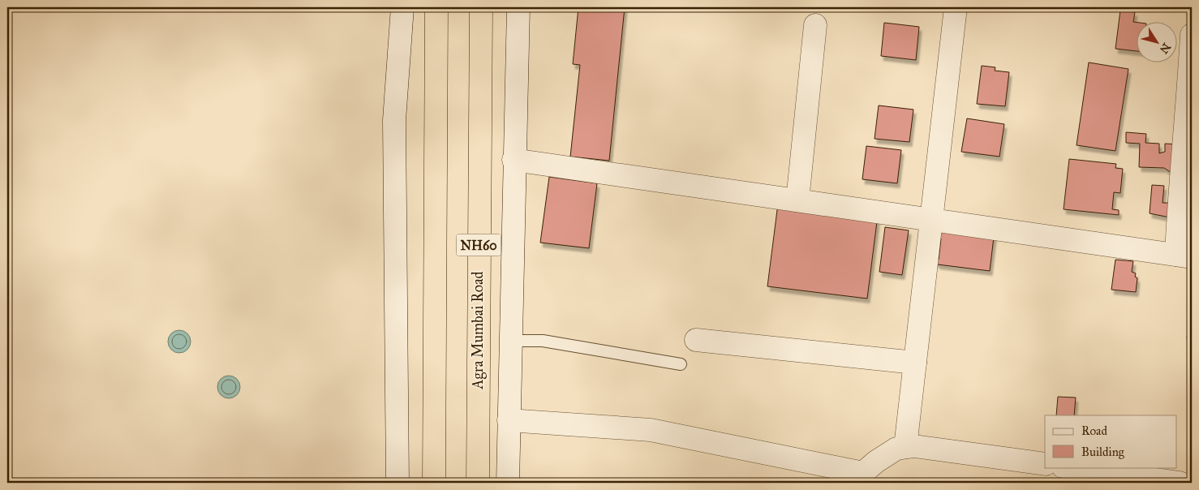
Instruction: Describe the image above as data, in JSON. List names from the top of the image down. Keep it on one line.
{"streets":{"highway":["NH60","Agra Mumbai Road"]},"legend":["Road","Building"],"north":"bottom right"}
